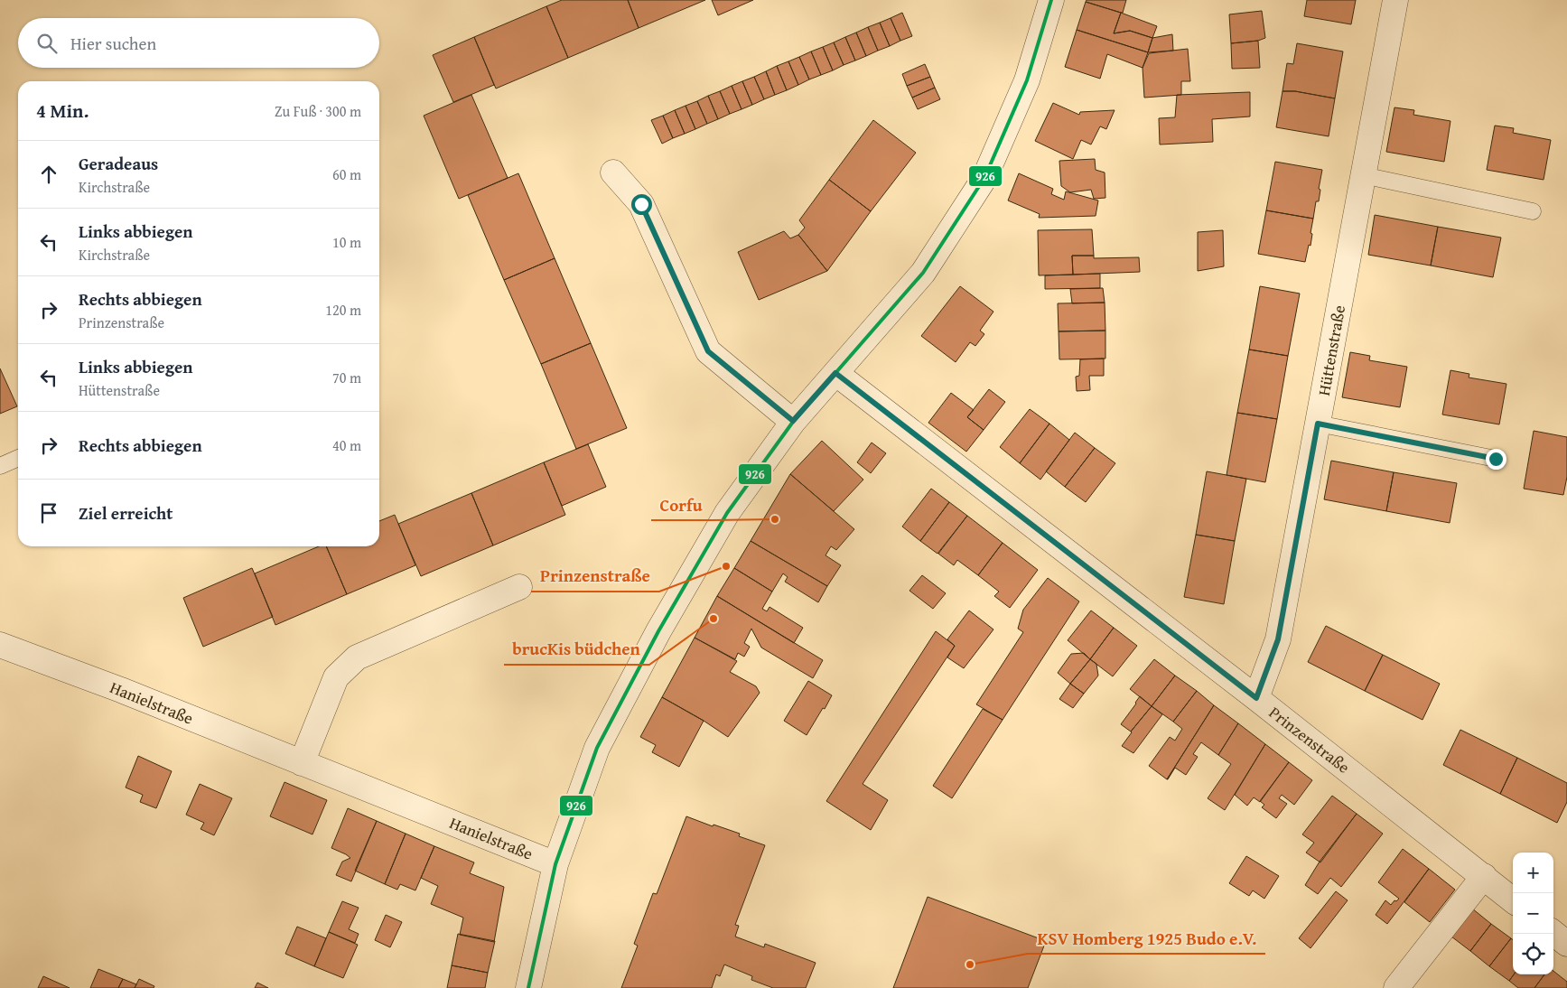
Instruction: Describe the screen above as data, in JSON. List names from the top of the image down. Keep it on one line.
{"streets":{"street":["Hüttenstraße","Hanielstraße","Prinzenstraße"]},"crossings":[["Hüttenstraße","Prinzenstraße"]],"places":["Corfu","Prinzenstraße","brucKis büdchen","KSV Homberg 1925 Budo e.V."],"lines":["transit line 926"],"page":{"search":"Hier suchen","heading":["4 Min.","Zu Fuß · 300 m"],"list":[["Geradeaus","Kirchstraße","60 m"],["Links abbiegen","Kirchstraße","10 m"],["Rechts abbiegen","Prinzenstraße","120 m"],["Links abbiegen","Hüttenstraße","70 m"],["Rechts abbiegen","40 m"],"Ziel erreicht"],"map_buttons":["+","−"]}}
